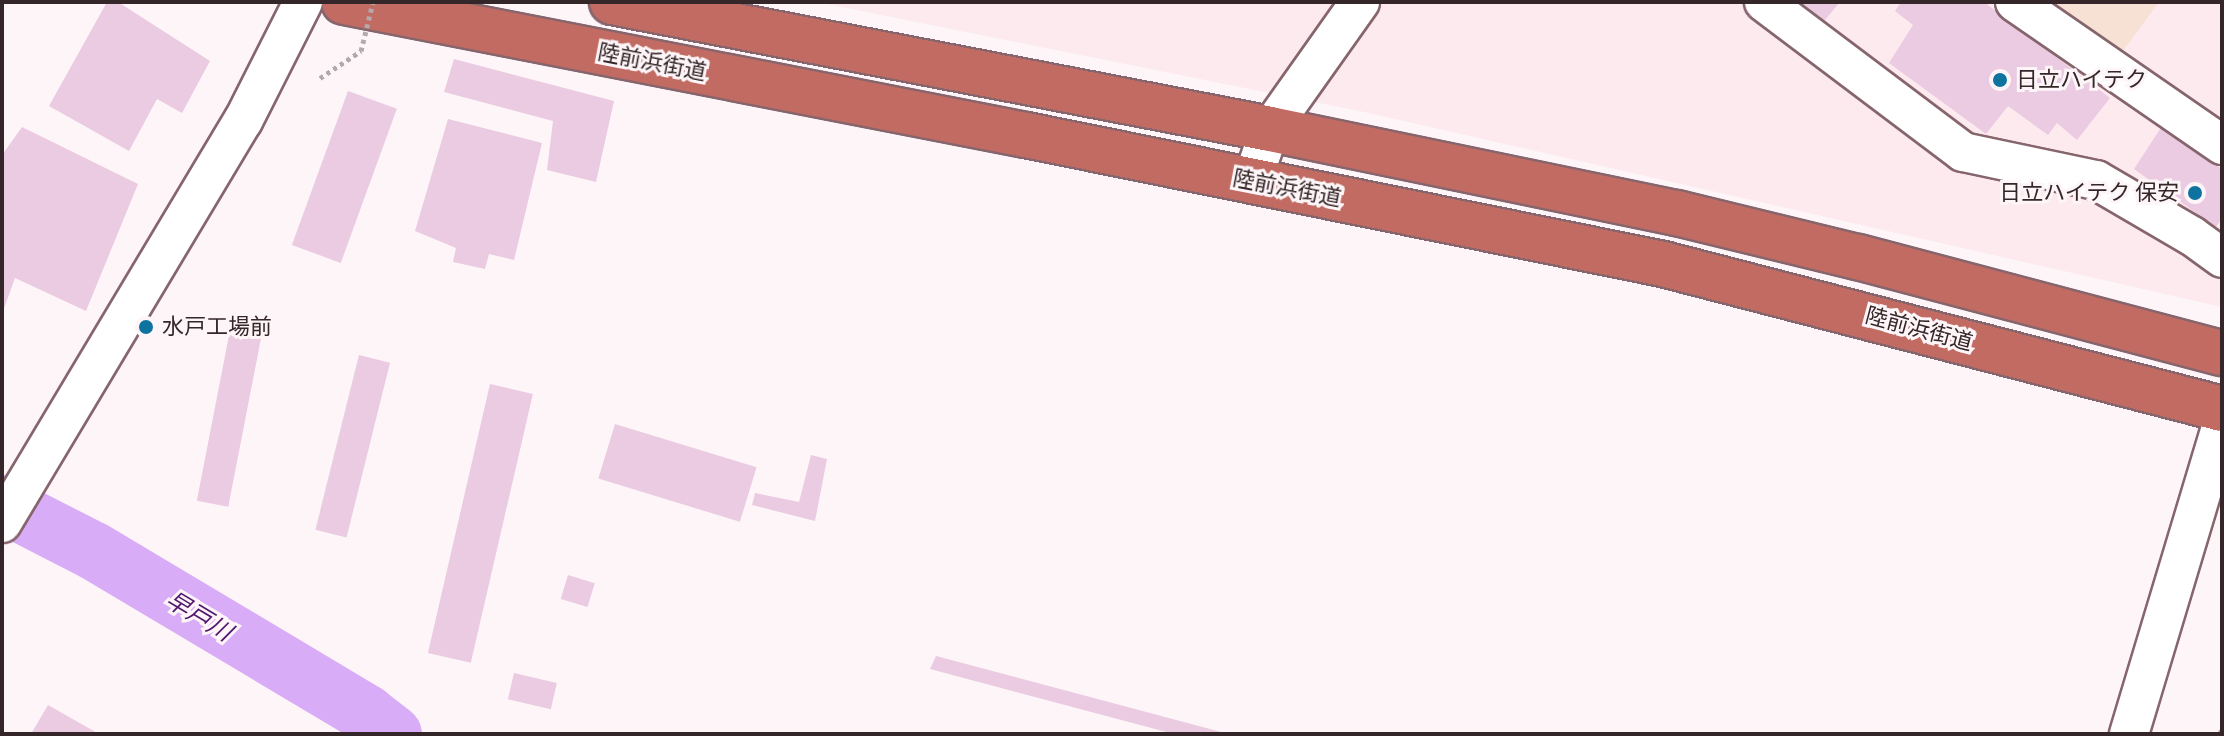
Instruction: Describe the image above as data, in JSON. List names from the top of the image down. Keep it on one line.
{"streets":{"highway":["陸前浜街道"]},"water":["早戸川"],"places":["日立ハイテク","日立ハイテク 保安","水戸工場前"]}
